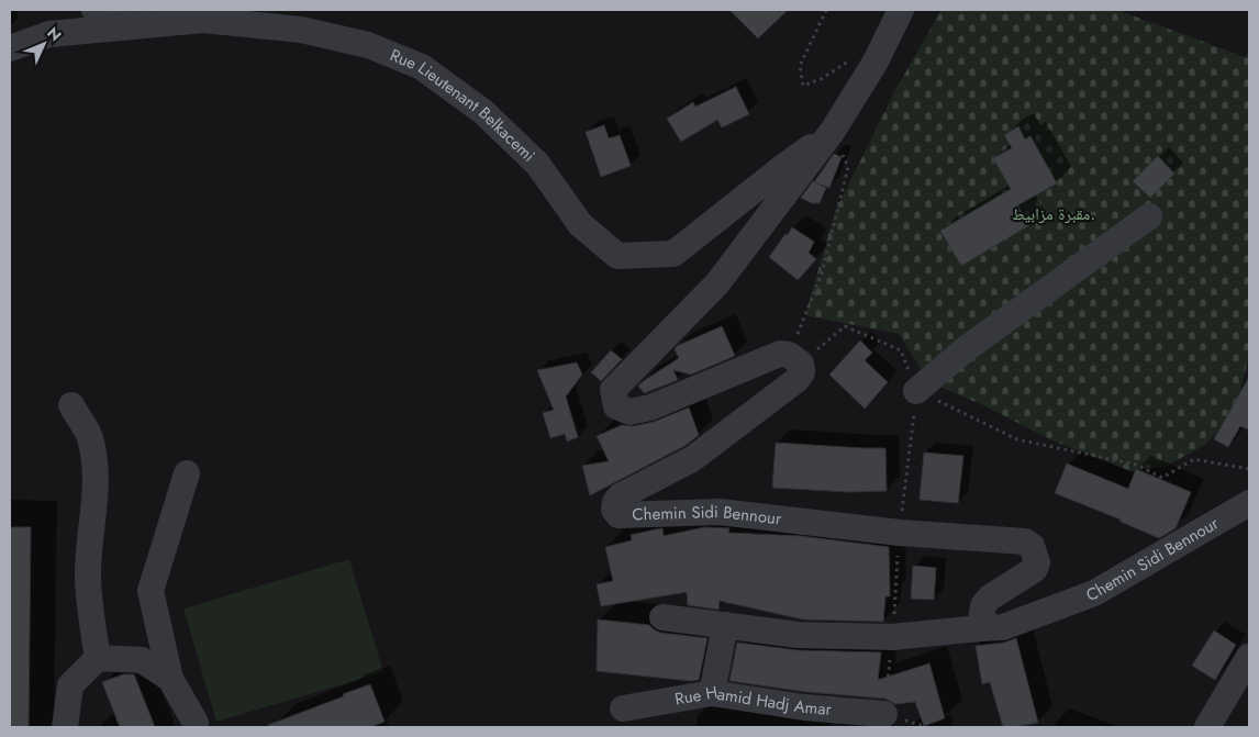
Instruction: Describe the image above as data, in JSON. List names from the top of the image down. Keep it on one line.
{"streets":{"street":["Rue Lieutenant Belkacemi","Chemin Sidi Bennour","Rue Hamid Hadj Amar"]},"parks":["مقبرة مزابيط."],"north":"top right"}
